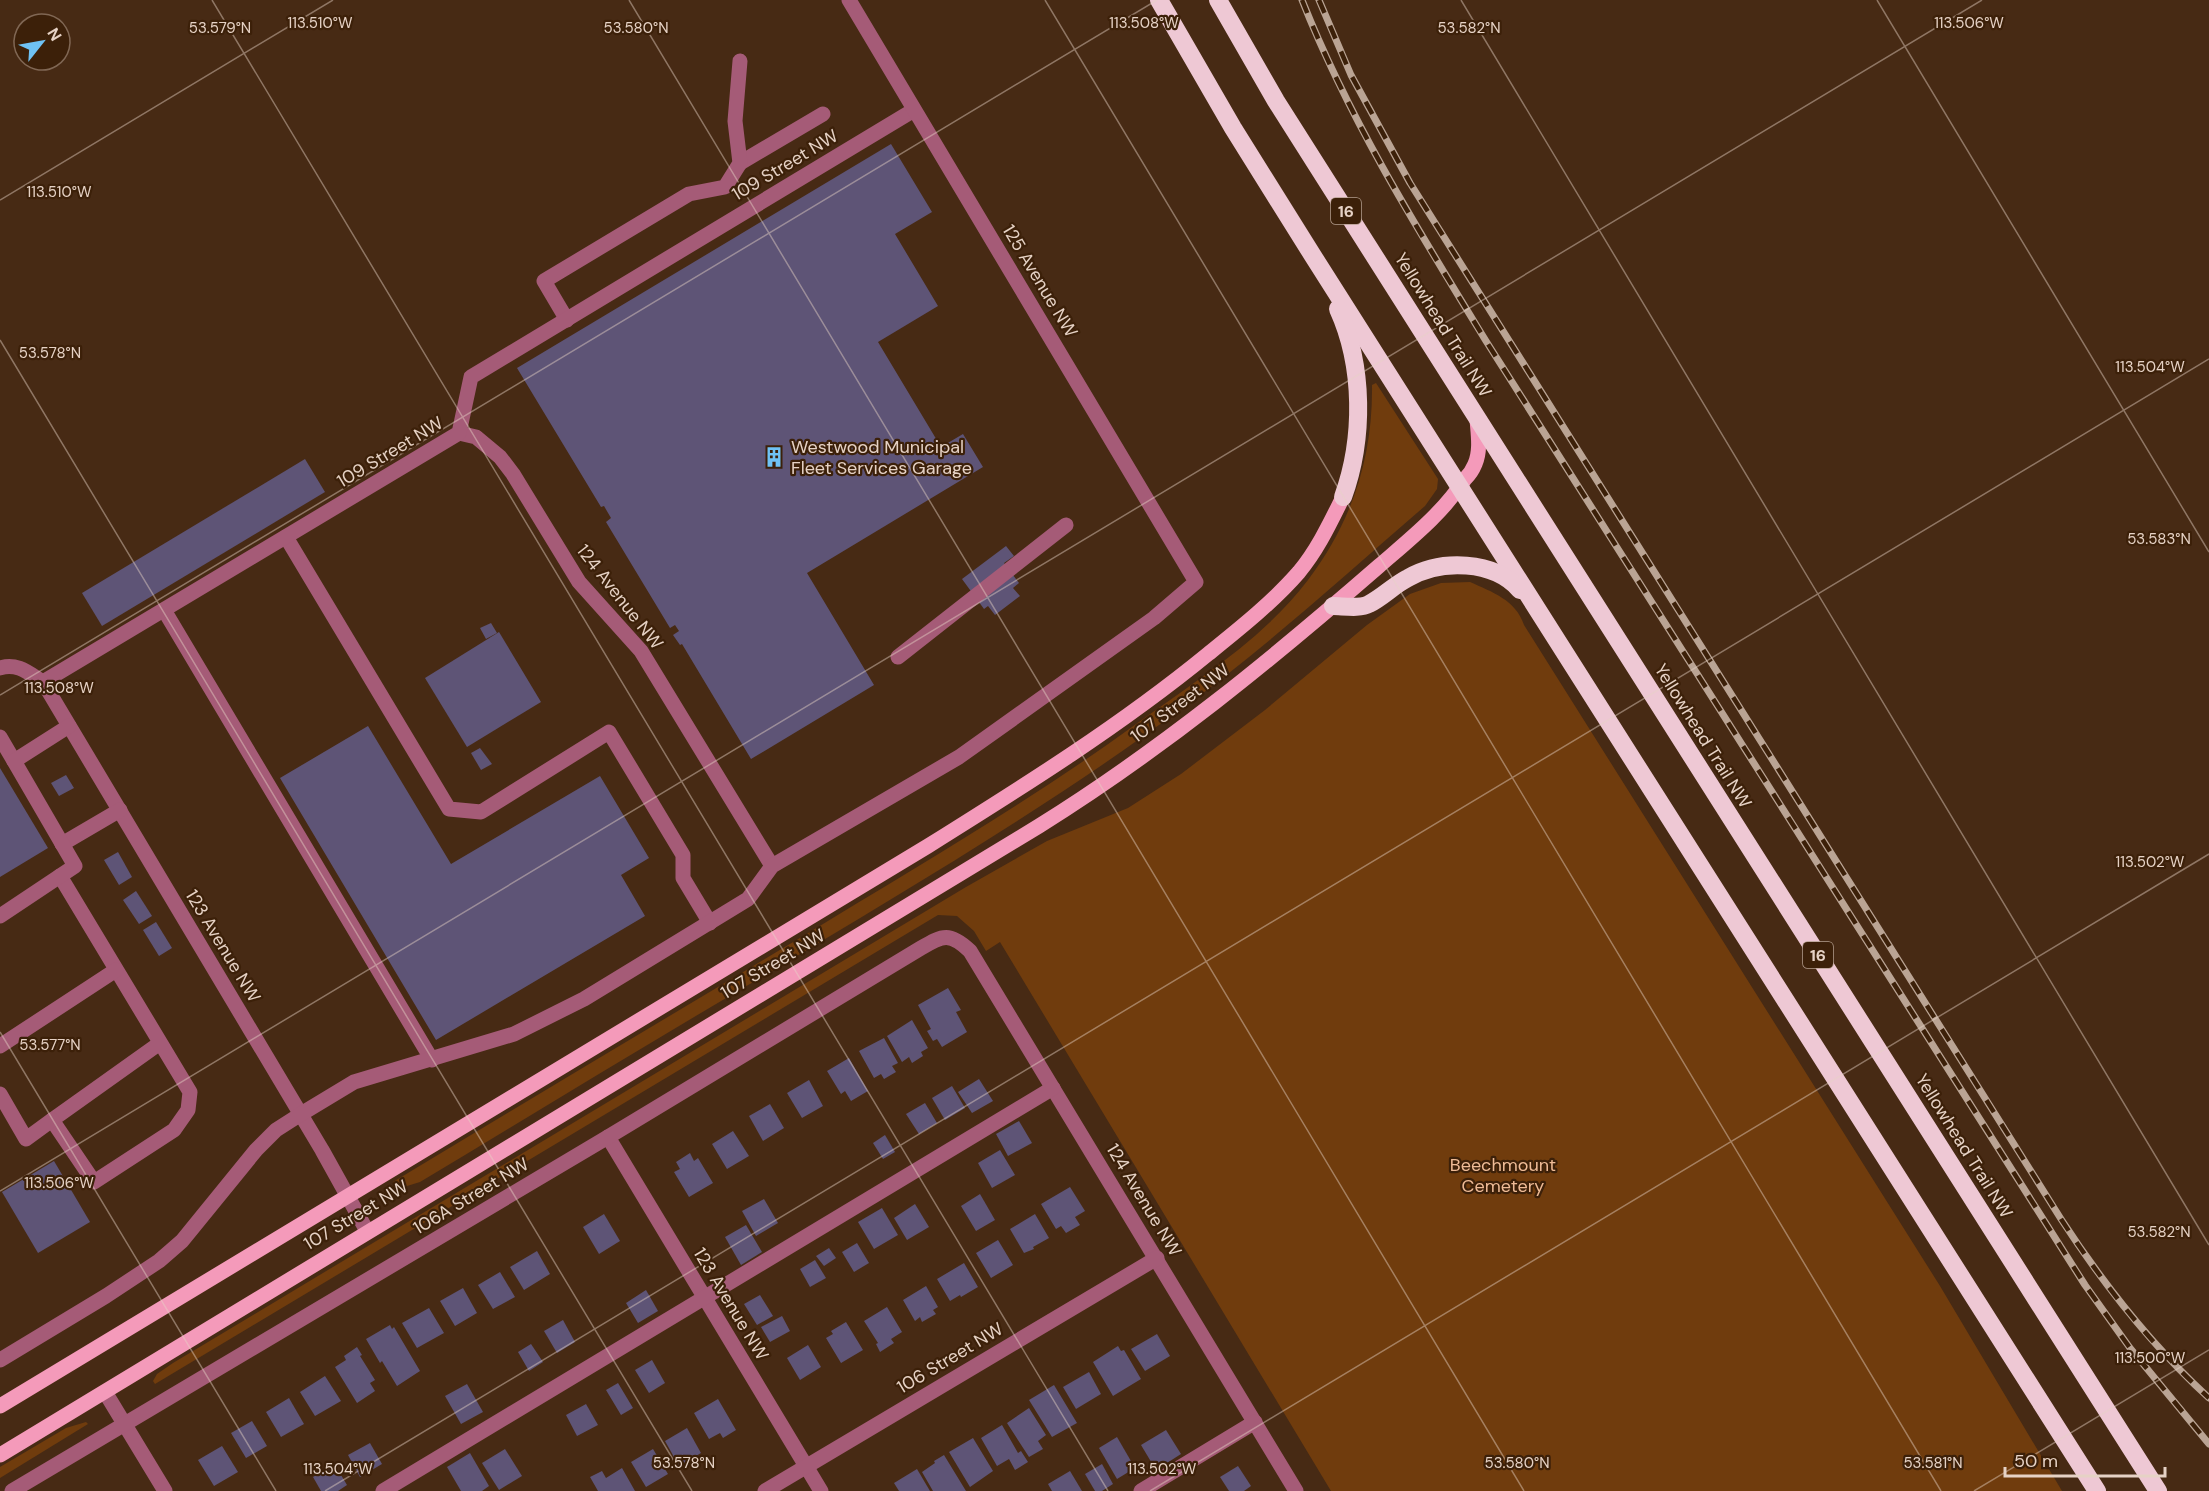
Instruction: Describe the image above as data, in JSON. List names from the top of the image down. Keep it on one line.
{"streets":{"highway":["16","Yellowhead Trail NW"],"main road":["107 Street NW"],"street":["109 Street NW","125 Avenue NW","124 Avenue NW","123 Avenue NW","106A Street NW","106 Street NW"]},"crossings":[["109 Street NW","125 Avenue NW"],["109 Street NW","124 Avenue NW"],["109 Street NW","123 Avenue NW"],["125 Avenue NW","124 Avenue NW"],["Yellowhead Trail NW","107 Street NW"],["124 Avenue NW","106A Street NW"],["124 Avenue NW","106 Street NW"],["107 Street NW","123 Avenue NW"],["123 Avenue NW","106A Street NW"],["123 Avenue NW","106 Street NW"]],"parks":["Beechmount Cemetery"],"places":{"building":["Westwood Municipal Fleet Services Garage"]},"scale_bar":"50 m","north":"top right","coordinates":["113.510°W","113.508°W","113.506°W","53.579°N","53.580°N","53.582°N","53.578°N","113.504°W","53.583°N","113.502°W","53.577°N","113.500°W","53.581°N"]}
